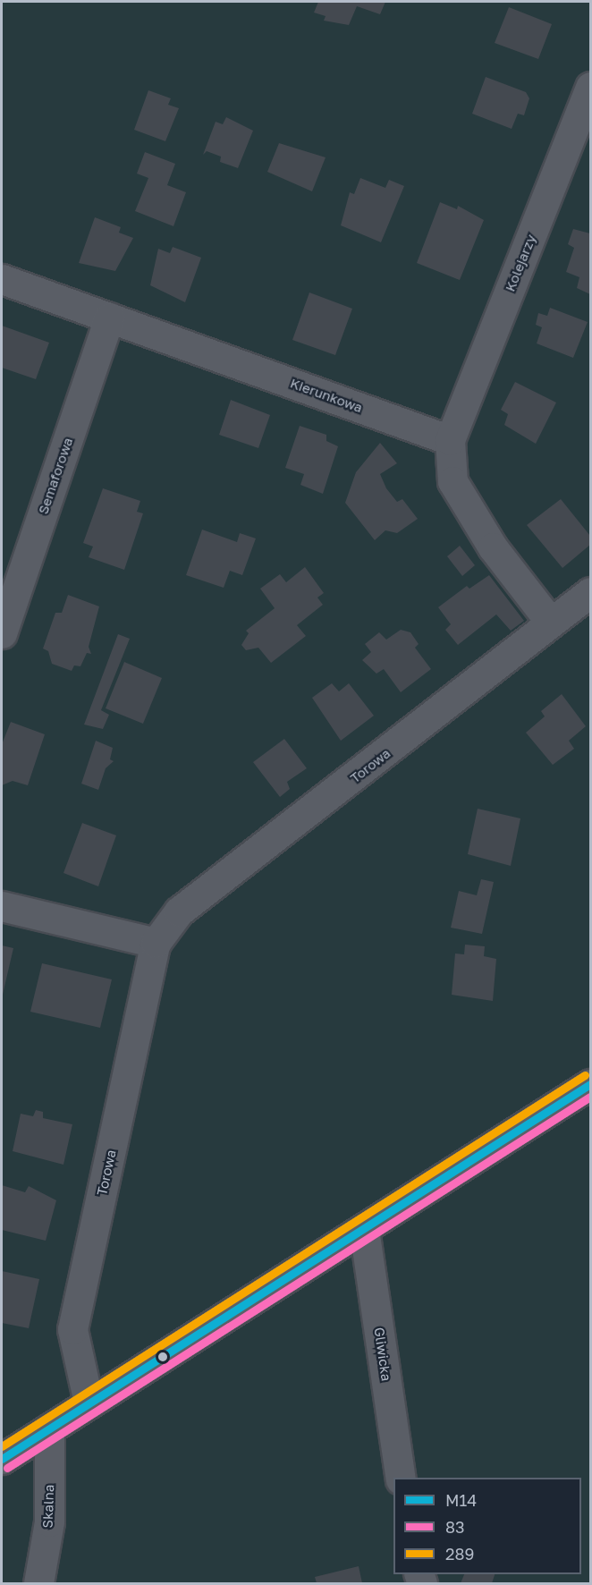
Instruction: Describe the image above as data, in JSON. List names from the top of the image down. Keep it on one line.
{"streets":{"street":["Kolejarzy","Kierunkowa","Semaforowa","Torowa","Gliwicka","Skalna"]},"crossings":[["Kolejarzy","Kierunkowa"],["Kierunkowa","Semaforowa"]],"lines":["transit line 289","transit line M14","transit line 83"],"legend":["M14","83","289"]}
